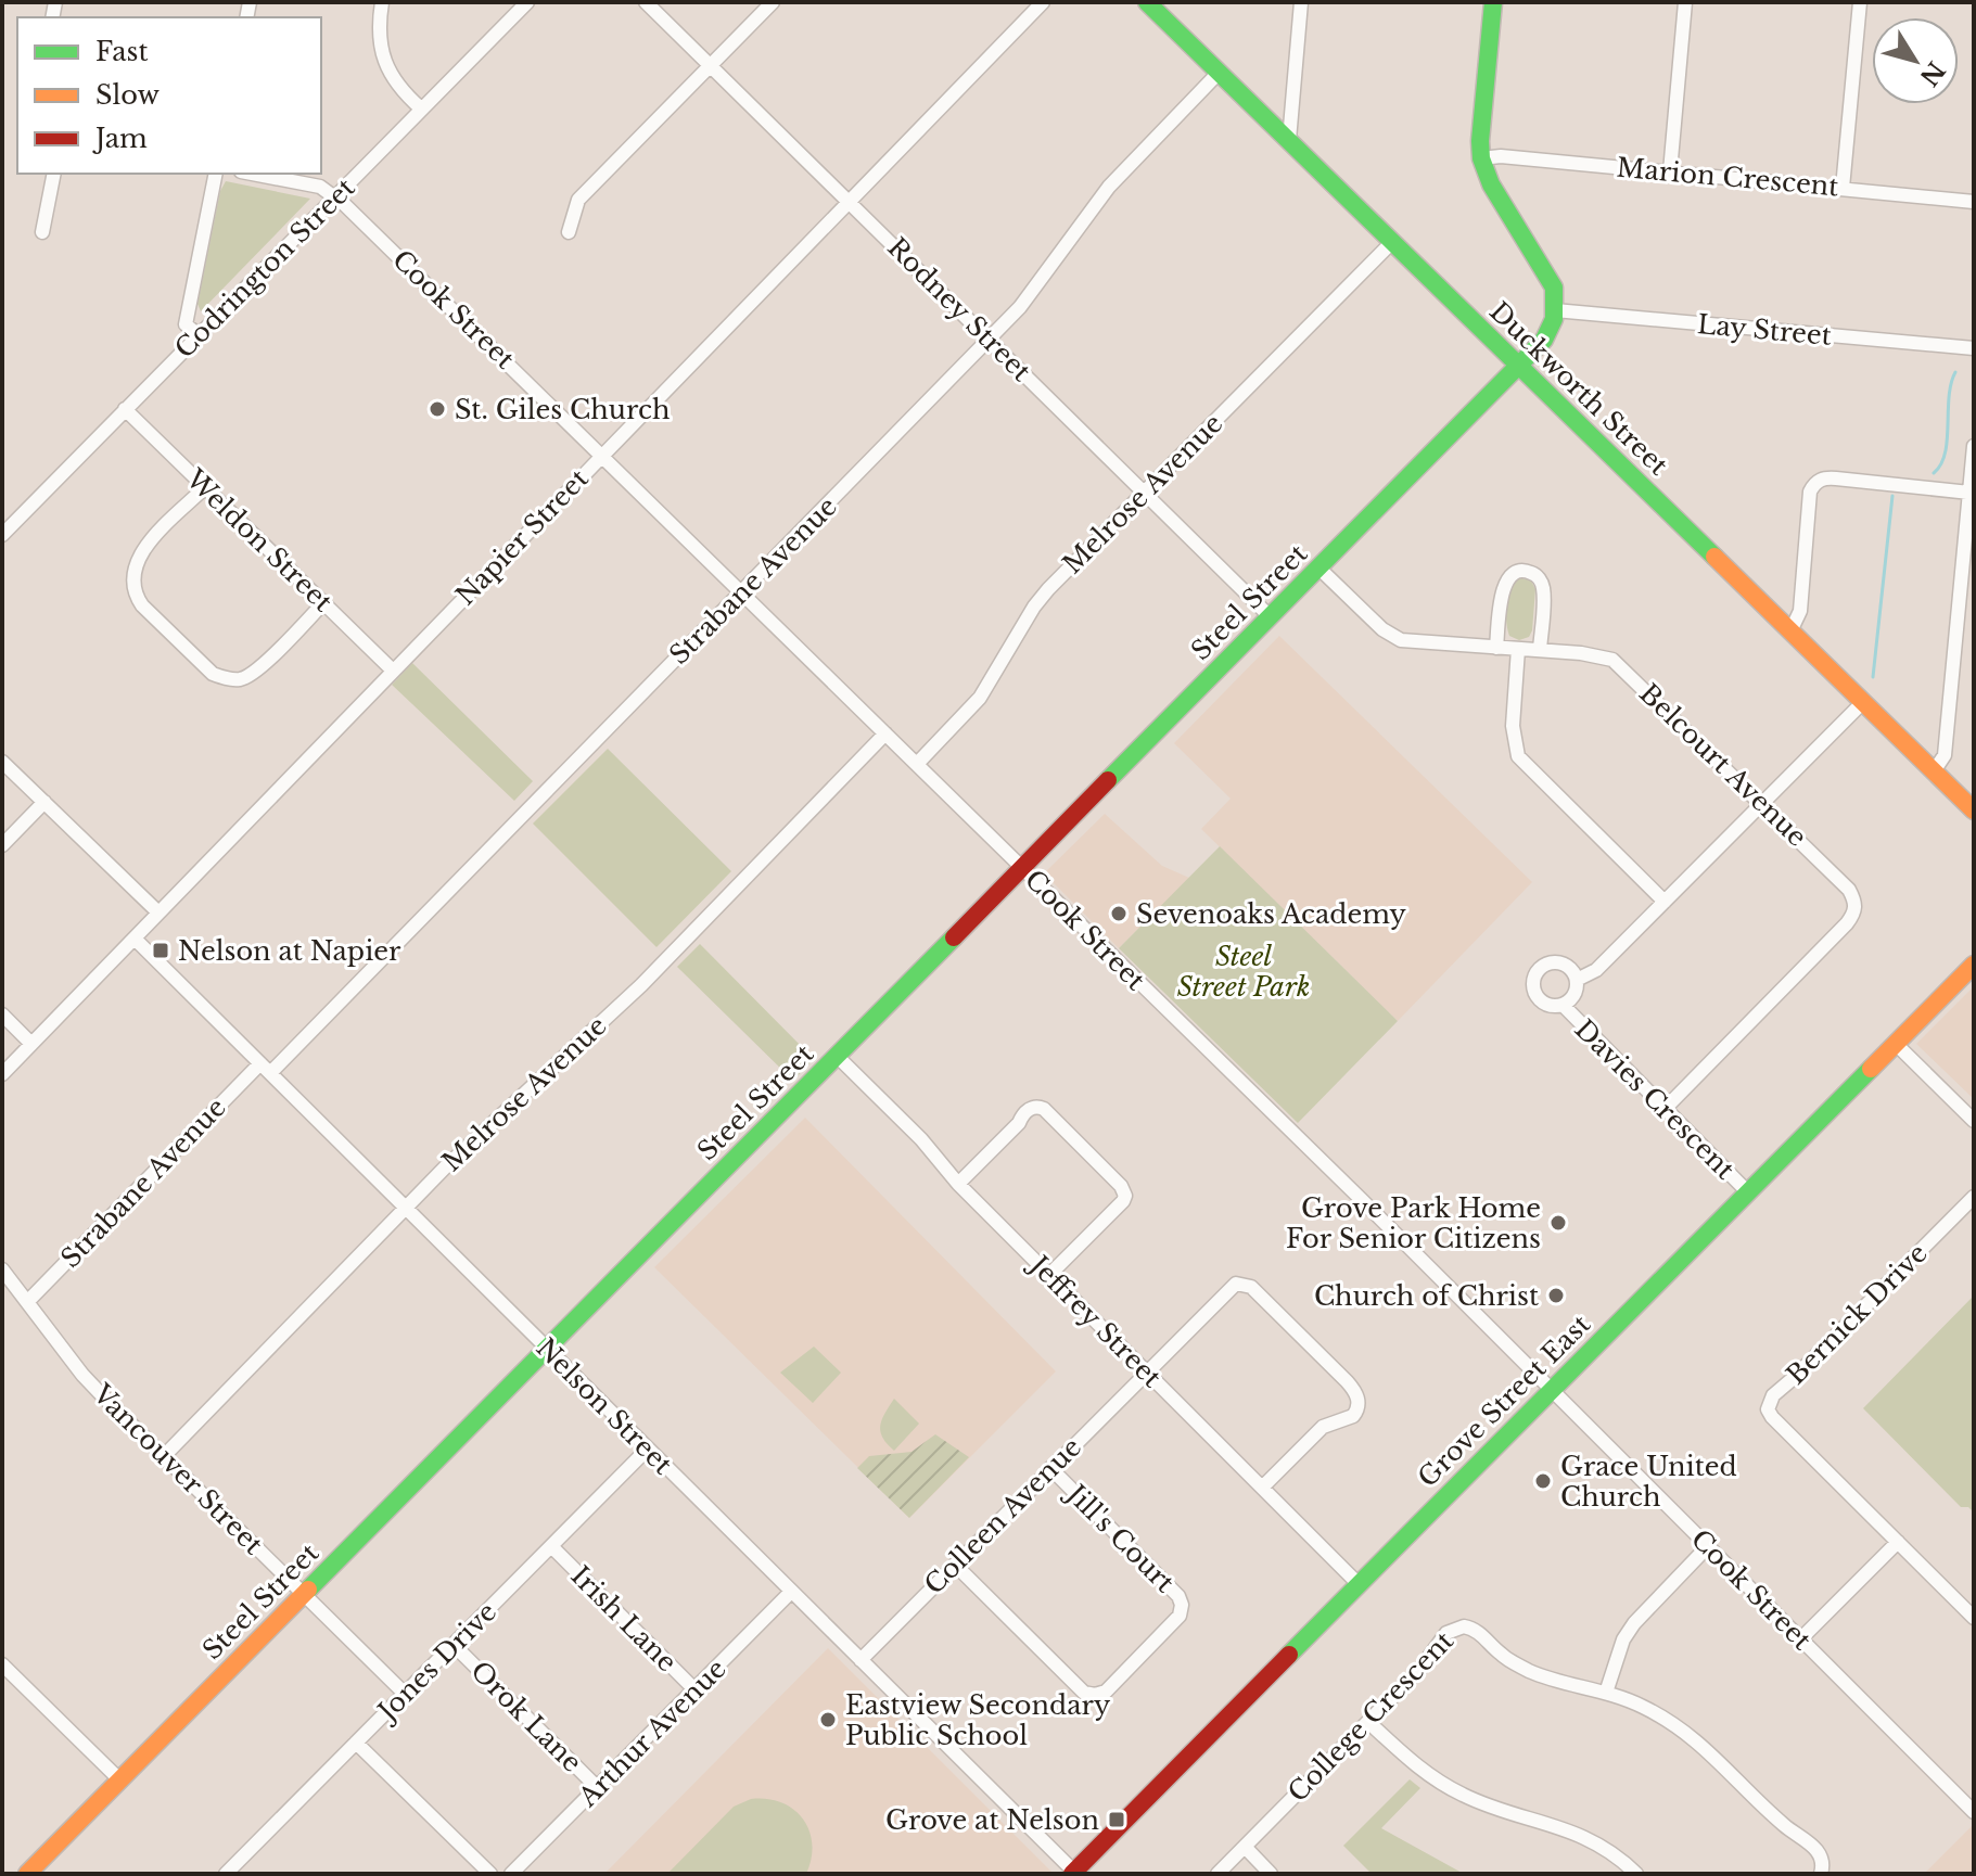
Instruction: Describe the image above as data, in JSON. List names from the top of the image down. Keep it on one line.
{"streets":{"street":["Marion Crescent","Codrington Street","Cook Street","Rodney Street","Lay Street","Duckworth Street","Melrose Avenue","Napier Street","Weldon Street","Strabane Avenue","Steel Street","Belcourt Avenue","Davies Crescent","Bernick Drive","Jeffrey Street","Grove Street East","Nelson Street","Vancouver Street","Colleen Avenue","Jill's Court","Irish Lane","Jones Drive","Orok Lane","College Crescent","Arthur Avenue"]},"crossings":[["Codrington Street","Cook Street"],["Codrington Street","Weldon Street"],["Cook Street","Melrose Avenue"],["Cook Street","Napier Street"],["Cook Street","Strabane Avenue"],["Cook Street","Steel Street"],["Cook Street","Grove Street East"],["Rodney Street","Melrose Avenue"],["Rodney Street","Napier Street"],["Rodney Street","Strabane Avenue"],["Rodney Street","Steel Street"],["Lay Street","Steel Street"],["Duckworth Street","Melrose Avenue"],["Duckworth Street","Strabane Avenue"],["Duckworth Street","Steel Street"],["Duckworth Street","Davies Crescent"],["Melrose Avenue","Nelson Street"],["Melrose Avenue","Vancouver Street"],["Napier Street","Weldon Street"],["Napier Street","Nelson Street"],["Strabane Avenue","Nelson Street"],["Strabane Avenue","Vancouver Street"],["Steel Street","Belcourt Avenue"],["Steel Street","Jeffrey Street"],["Steel Street","Nelson Street"],["Steel Street","Vancouver Street"],["Belcourt Avenue","Davies Crescent"],["Davies Crescent","Grove Street East"],["Jeffrey Street","Grove Street East"],["Jeffrey Street","Colleen Avenue"],["Grove Street East","Nelson Street"],["Nelson Street","Colleen Avenue"],["Nelson Street","Jones Drive"],["Nelson Street","Arthur Avenue"],["Vancouver Street","Jones Drive"],["Colleen Avenue","Jill's Court"],["Irish Lane","Jones Drive"],["Irish Lane","Arthur Avenue"],["Jones Drive","Orok Lane"],["Orok Lane","Arthur Avenue"]],"parks":["Steel Street Park"],"places":{"other":["St. Giles Church","Sevenoaks Academy","Grove Park Home For Senior Citizens","Church of Christ","Grace United Church","Eastview Secondary Public School"],"transit":["Nelson at Napier","Grove at Nelson"]},"legend":["Fast","Slow","Jam"],"north":"bottom right"}
